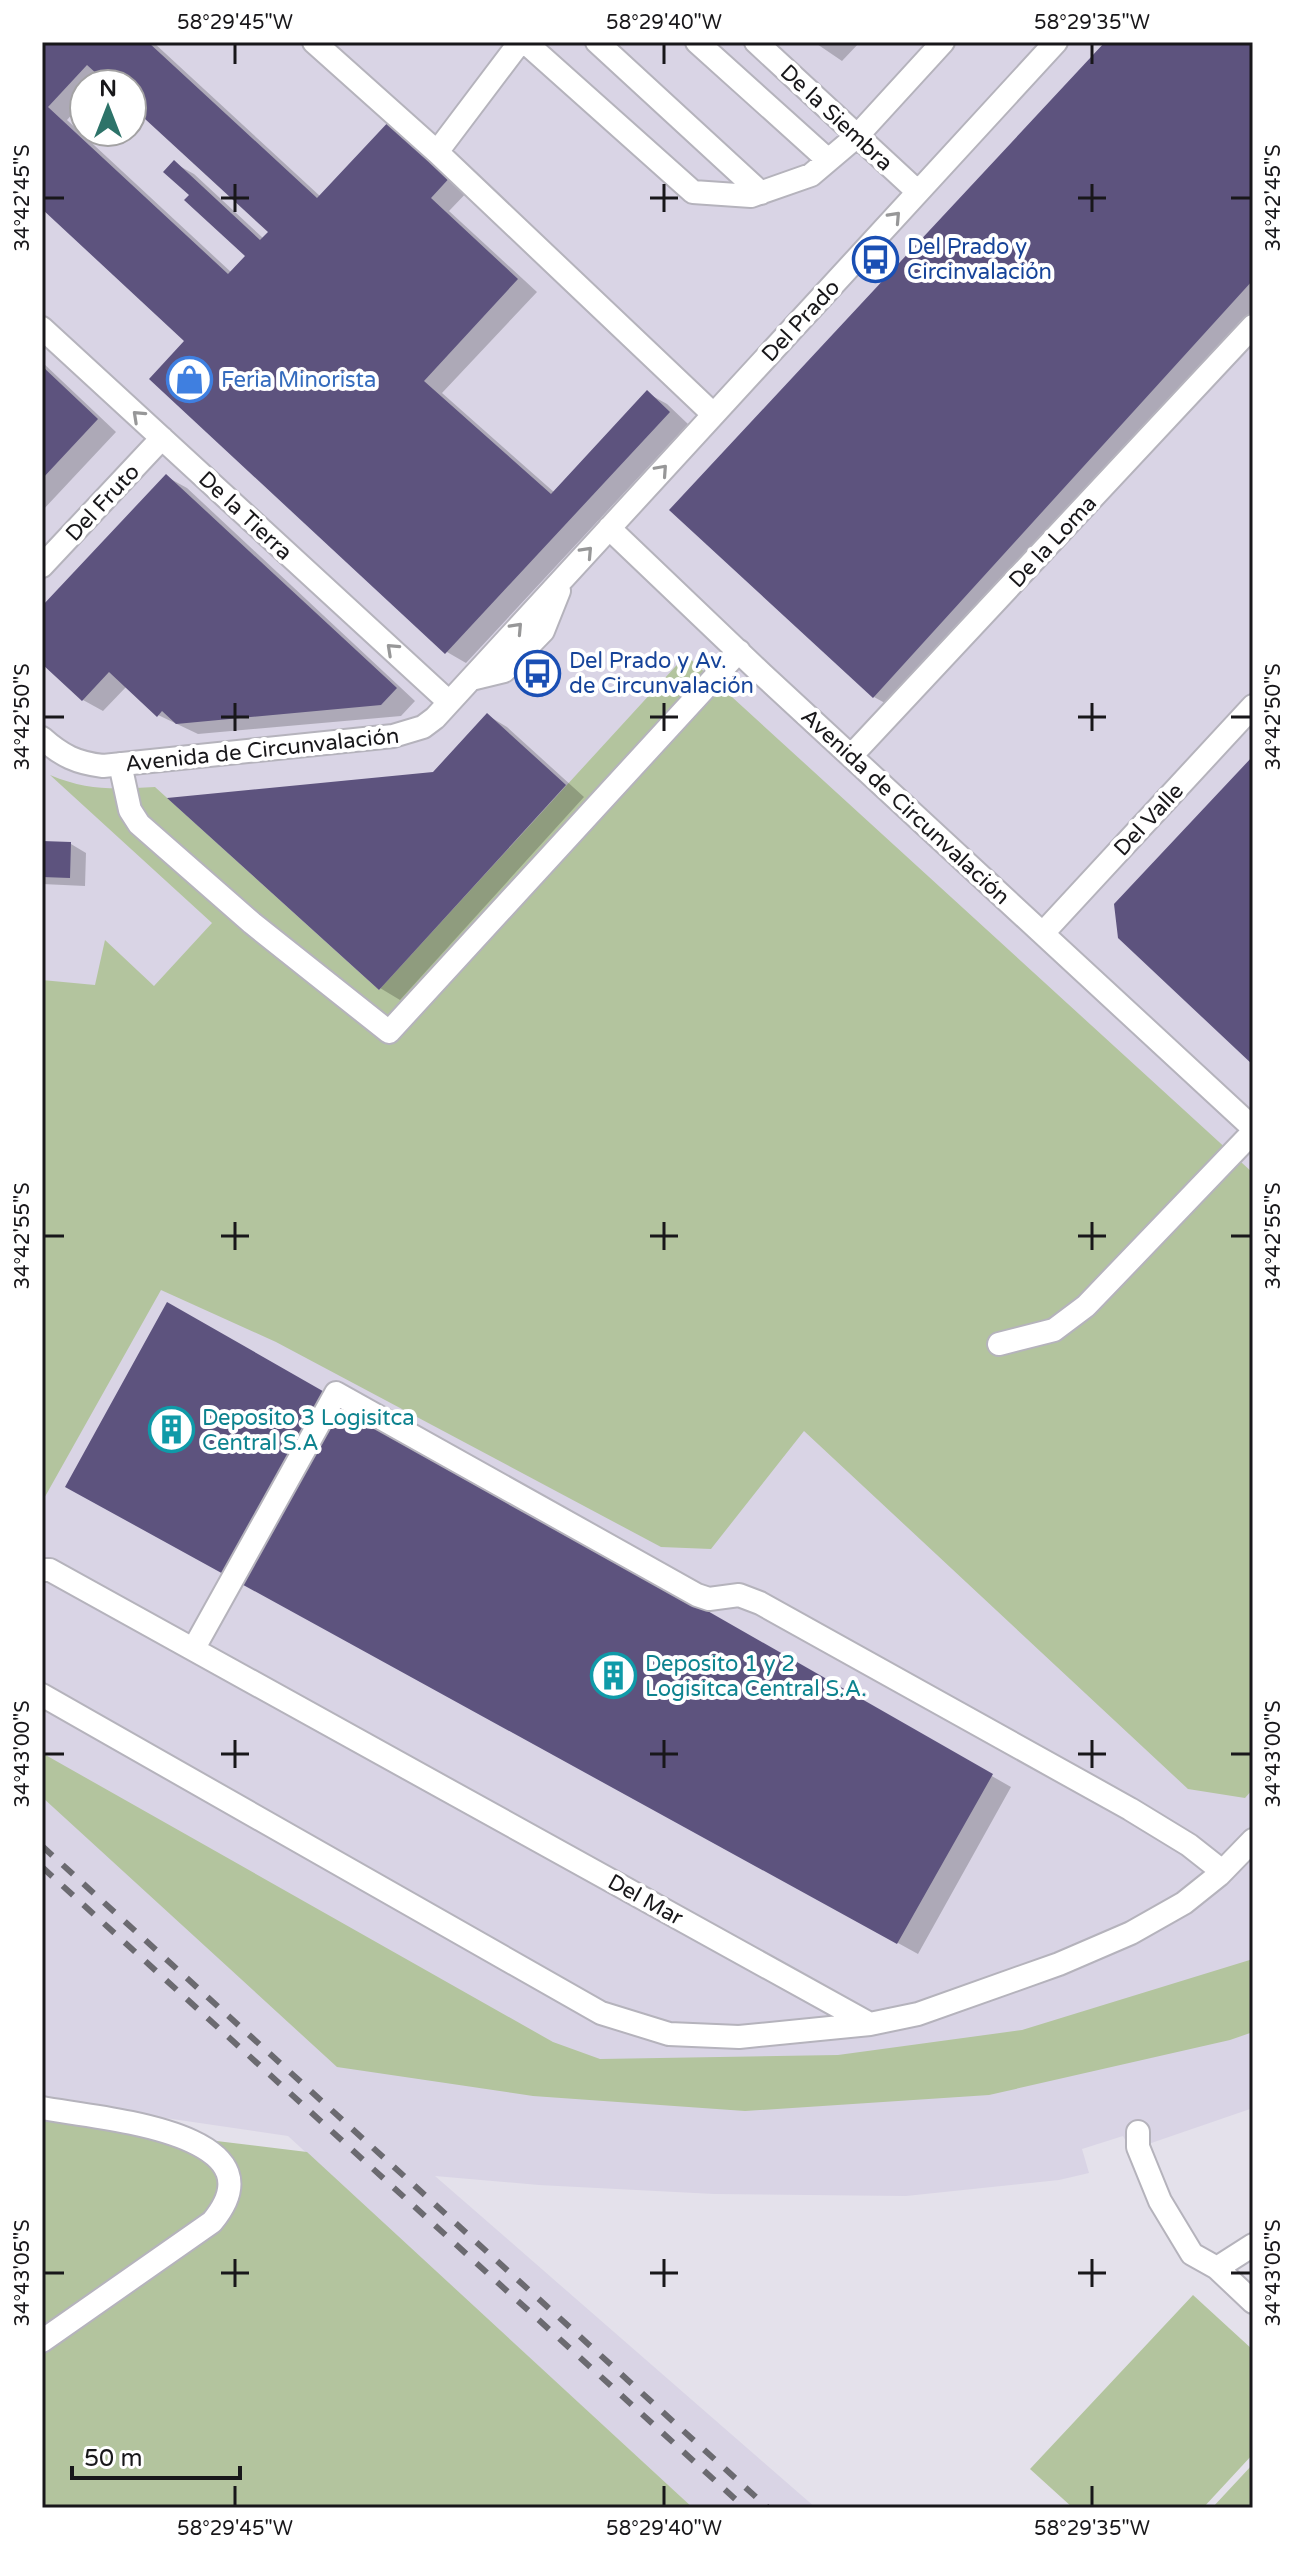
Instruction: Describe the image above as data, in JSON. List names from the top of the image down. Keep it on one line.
{"streets":{"street":["De la Siembra","Del Prado","Del Fruto","De la Tierra","De la Loma","Avenida de Circunvalación","Del Valle","Del Mar"]},"crossings":[["De la Siembra","Del Prado"],["Del Prado","Avenida de Circunvalación"],["Del Fruto","De la Tierra"],["De la Tierra","Avenida de Circunvalación"],["De la Loma","Avenida de Circunvalación"],["Avenida de Circunvalación","Del Valle"]],"one_way":["Del Prado","De la Tierra"],"places":{"bus stop":["Del Prado y Circinvalación","Del Prado y Av. de Circunvalación"],"shop":["Feria Minorista"],"building":["Deposito 3 Logisitca Central S.A","Deposito 1 y 2 Logisitca Central S.A."]},"scale_bar":"50 m","north":"top","coordinates":["58°29'45\"W","58°29'40\"W","58°29'35\"W","34°42'45\"S","34°42'50\"S","34°42'55\"S","34°43'00\"S","34°43'05\"S"]}
